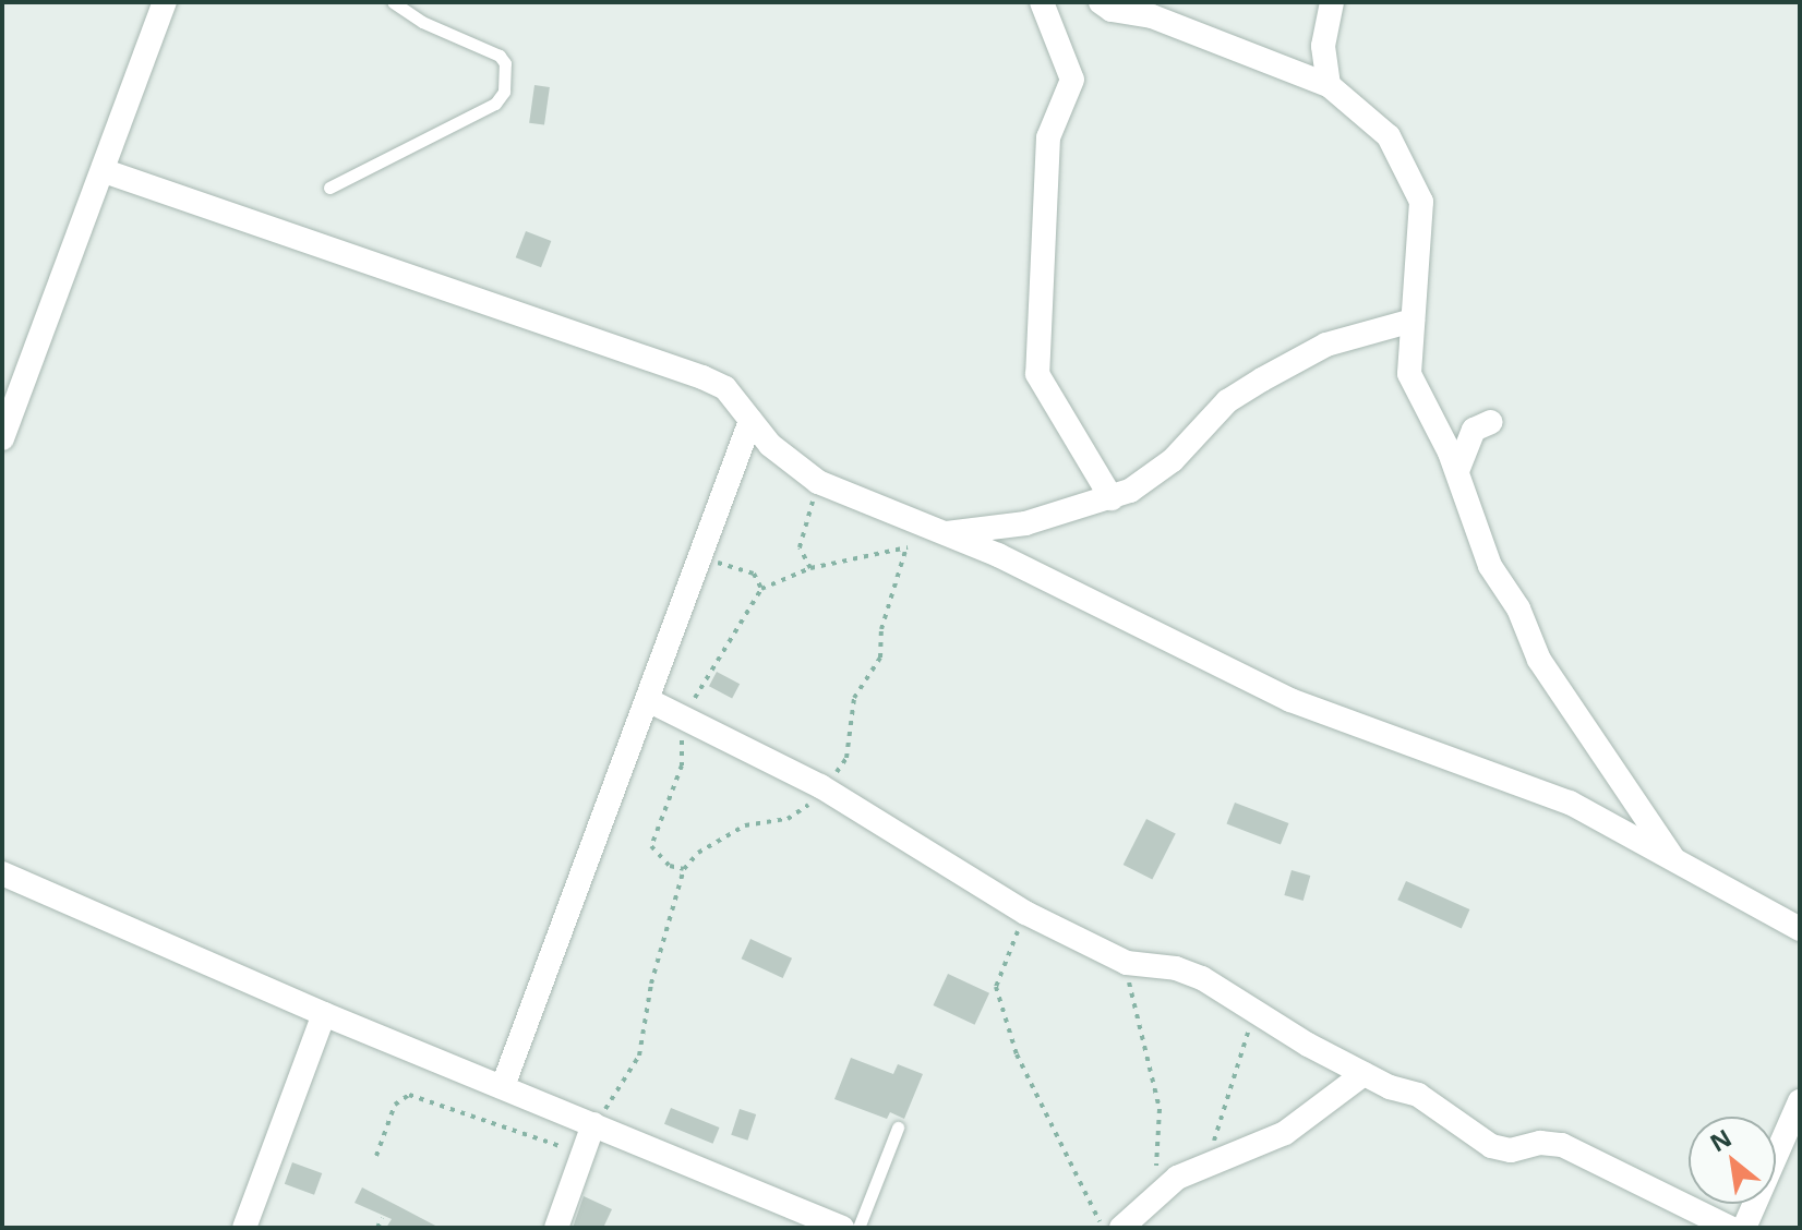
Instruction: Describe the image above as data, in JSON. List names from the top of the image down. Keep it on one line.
{"north":"top left"}
